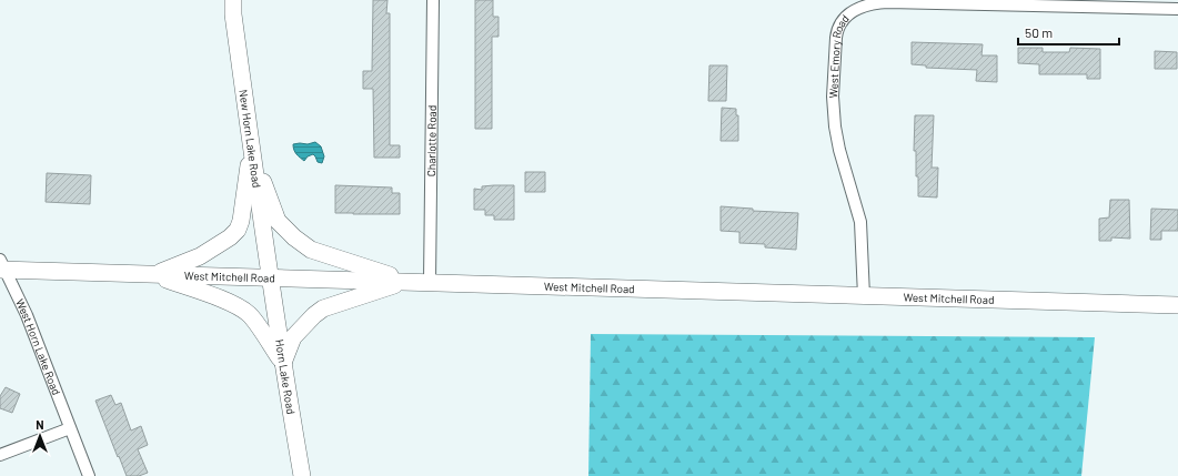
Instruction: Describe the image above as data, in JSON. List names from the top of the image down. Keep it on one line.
{"streets":{"main road":["New Horn Lake Road","West Mitchell Road","Horn Lake Road"],"street":["West Emory Road","Charlotte Road","West Horn Lake Road"]},"crossings":[["West Emory Road","West Mitchell Road"],["New Horn Lake Road","West Mitchell Road"],["New Horn Lake Road","Horn Lake Road"],["Charlotte Road","West Mitchell Road"],["West Mitchell Road","West Horn Lake Road"],["West Mitchell Road","Horn Lake Road"]],"scale_bar":"50 m","north":"top"}
